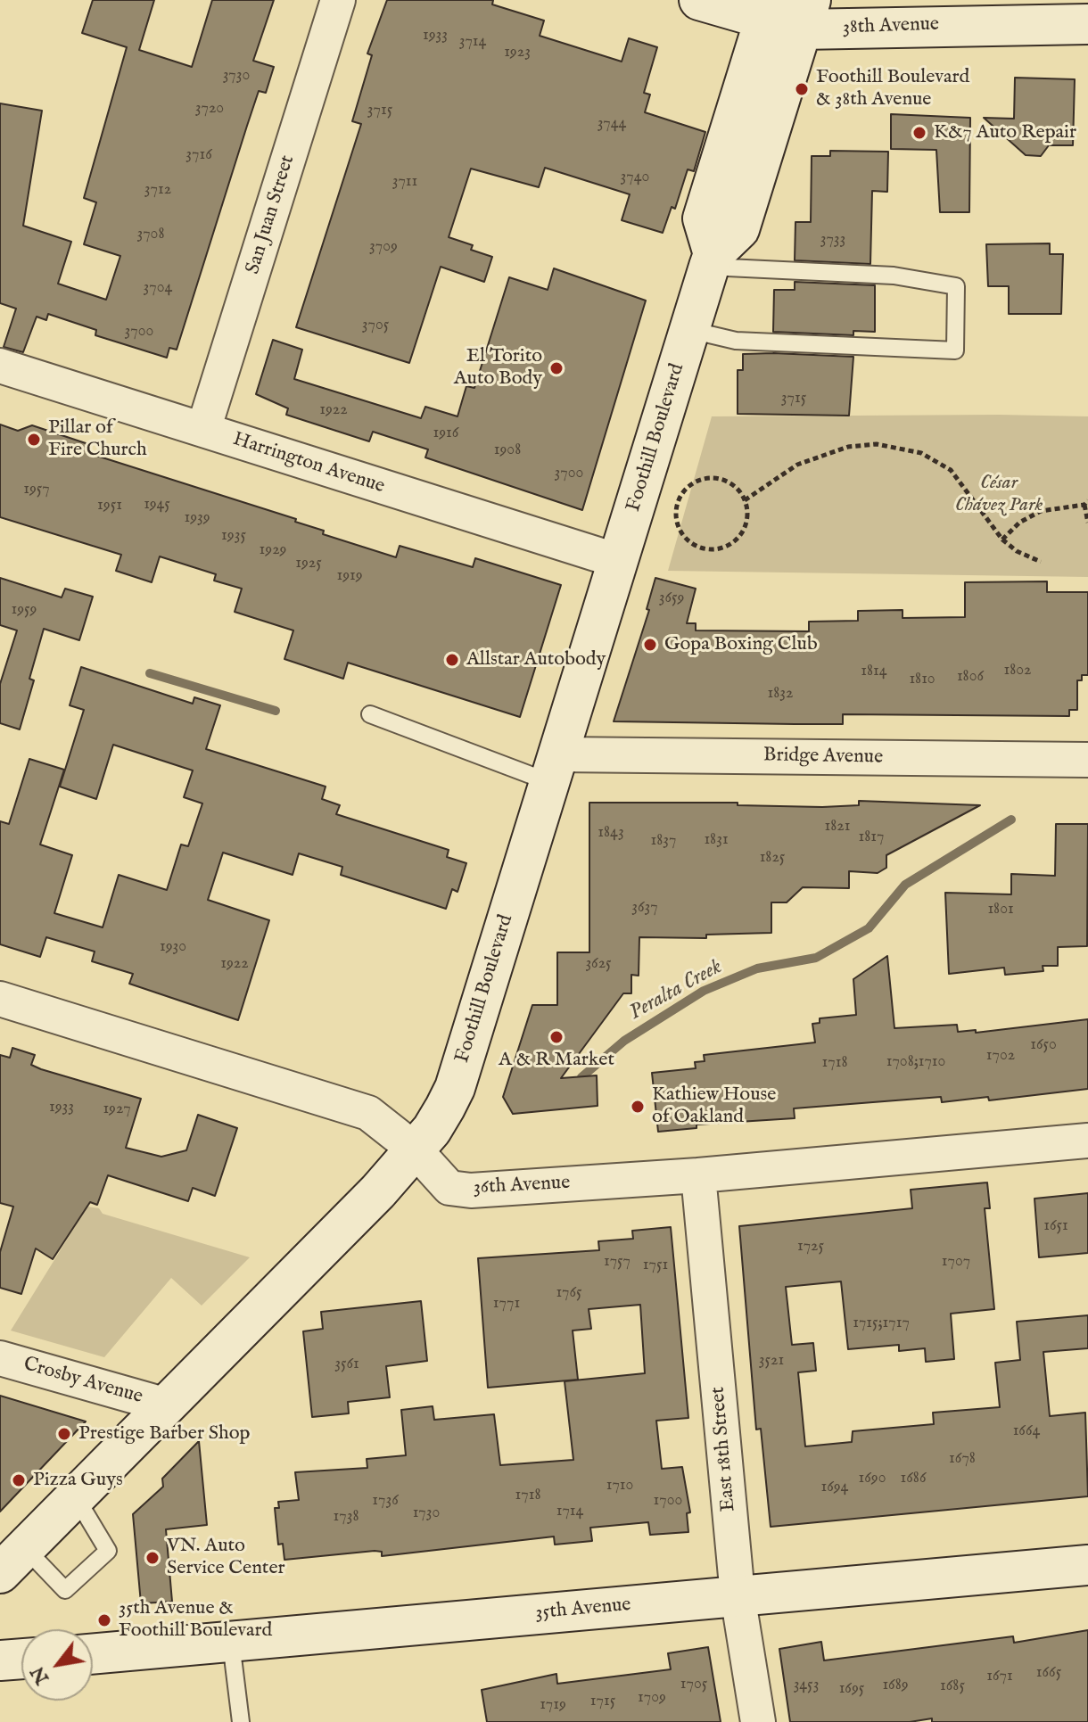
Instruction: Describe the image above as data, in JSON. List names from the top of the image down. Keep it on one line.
{"streets":{"main road":["38th Avenue","Foothill Boulevard","35th Avenue"],"street":["San Juan Street","Harrington Avenue","Bridge Avenue","36th Avenue","Crosby Avenue","East 18th Street"]},"crossings":[["38th Avenue","Foothill Boulevard"],["San Juan Street","Harrington Avenue"],["Foothill Boulevard","Harrington Avenue"],["Foothill Boulevard","Bridge Avenue"],["Foothill Boulevard","36th Avenue"],["Foothill Boulevard","Crosby Avenue"],["36th Avenue","East 18th Street"],["East 18th Street","35th Avenue"]],"water":["Peralta Creek"],"parks":["César Chávez Park"],"places":["Foothill Boulevard & 38th Avenue","K&7 Auto Repair","El Torito Auto Body","Pillar of Fire Church","Gopa Boxing Club","Allstar Autobody","A & R Market","Kathiew House of Oakland","Prestige Barber Shop","Pizza Guys","VN. Auto Service Center","35th Avenue & Foothill Boulevard"],"house_numbers":["1933","3714","1923","3730","3720","3715","3744","3716","3740","3711","3712","3708","3733","3709","3704","3705","3700","3715","1922","1916","1908","3700","1957","1945","1951","1939","1935","1929","1925","1919","3659","1959","1802","1814","1806","1810","1832","1821","1843","1817","1831","1837","1825","3637","1801","1930","1922","3625","1650","1702","1708;1710","1718","1933","1927","1651","1725","1757","1707","1751","1765","1771","1715;1717","3521","3561","1664","1678","1690","1686","1710","1694","1718","1736","1700","1714","1730","1738","1665","1671","1705","3453","1689","1685","1695","1709","1715","1719"],"north":"bottom left"}
